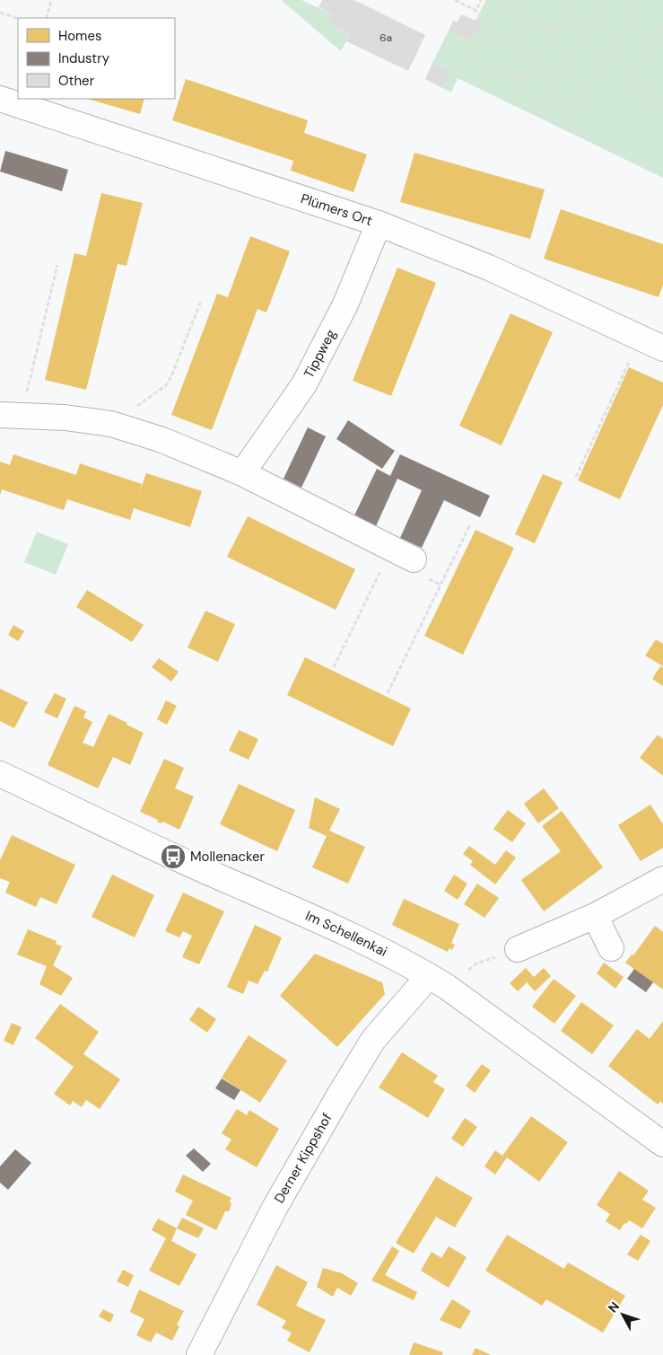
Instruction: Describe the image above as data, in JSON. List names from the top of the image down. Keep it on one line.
{"streets":{"street":["Plümers Ort","Tippweg","Im Schellenkai","Derner Kippshof"]},"crossings":[["Plümers Ort","Tippweg"],["Im Schellenkai","Derner Kippshof"]],"places":{"bus stop":["Mollenacker"]},"house_numbers":["6a"],"legend":["Homes","Industry","Other"],"north":"top left"}
